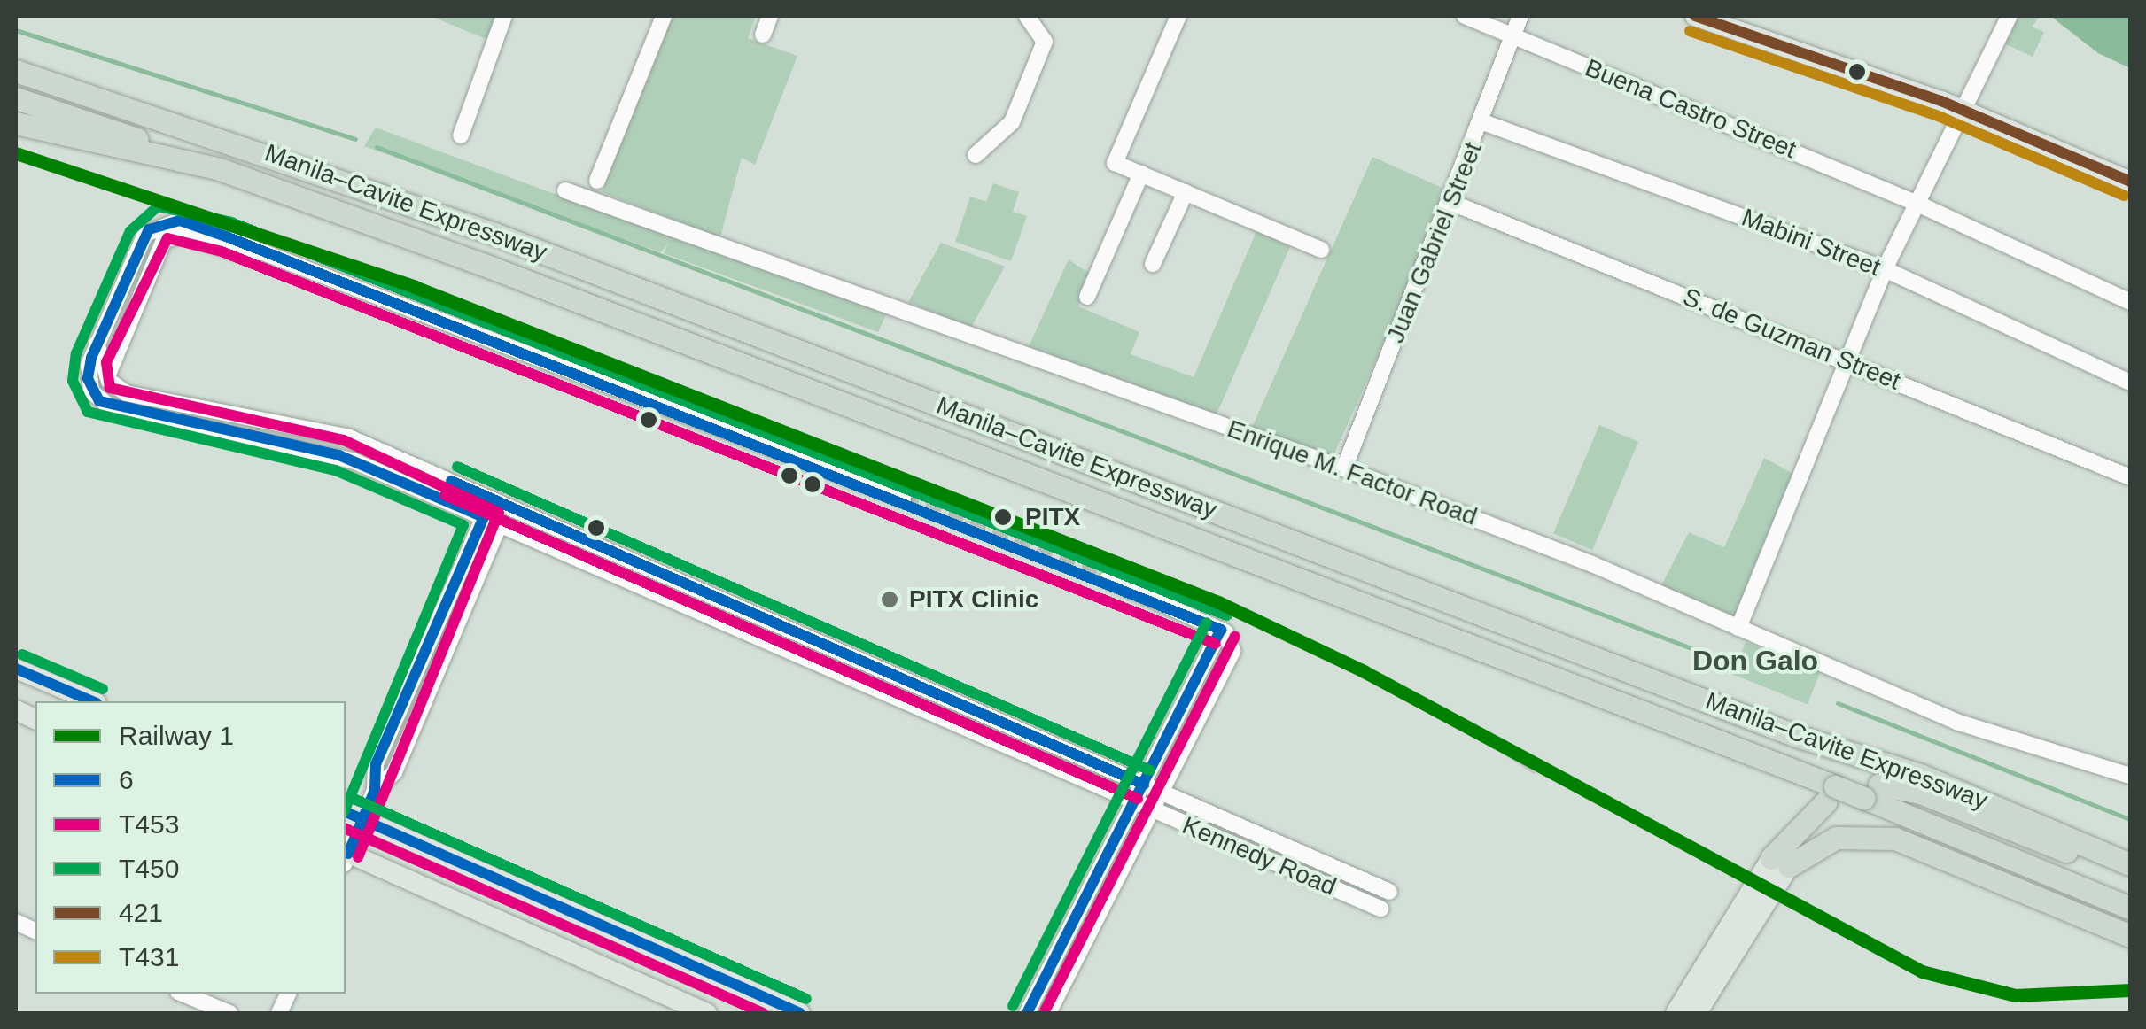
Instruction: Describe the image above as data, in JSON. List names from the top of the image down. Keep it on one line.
{"streets":{"highway":["Manila–Cavite Expressway"],"street":["Buena Castro Street","Juan Gabriel Street","Mabini Street","S. de Guzman Street","Enrique M. Factor Road","Kennedy Road"]},"crossings":[["Buena Castro Street","Juan Gabriel Street"],["Juan Gabriel Street","Mabini Street"],["Juan Gabriel Street","S. de Guzman Street"],["Juan Gabriel Street","Enrique M. Factor Road"]],"districts":["Don Galo"],"places":["PITX","PITX Clinic"],"lines":["transit line 421","transit line T431","rail line 1","transit line T450","transit line 6","transit line T453"],"legend":["Railway 1","6","T453","T450","421","T431"]}
